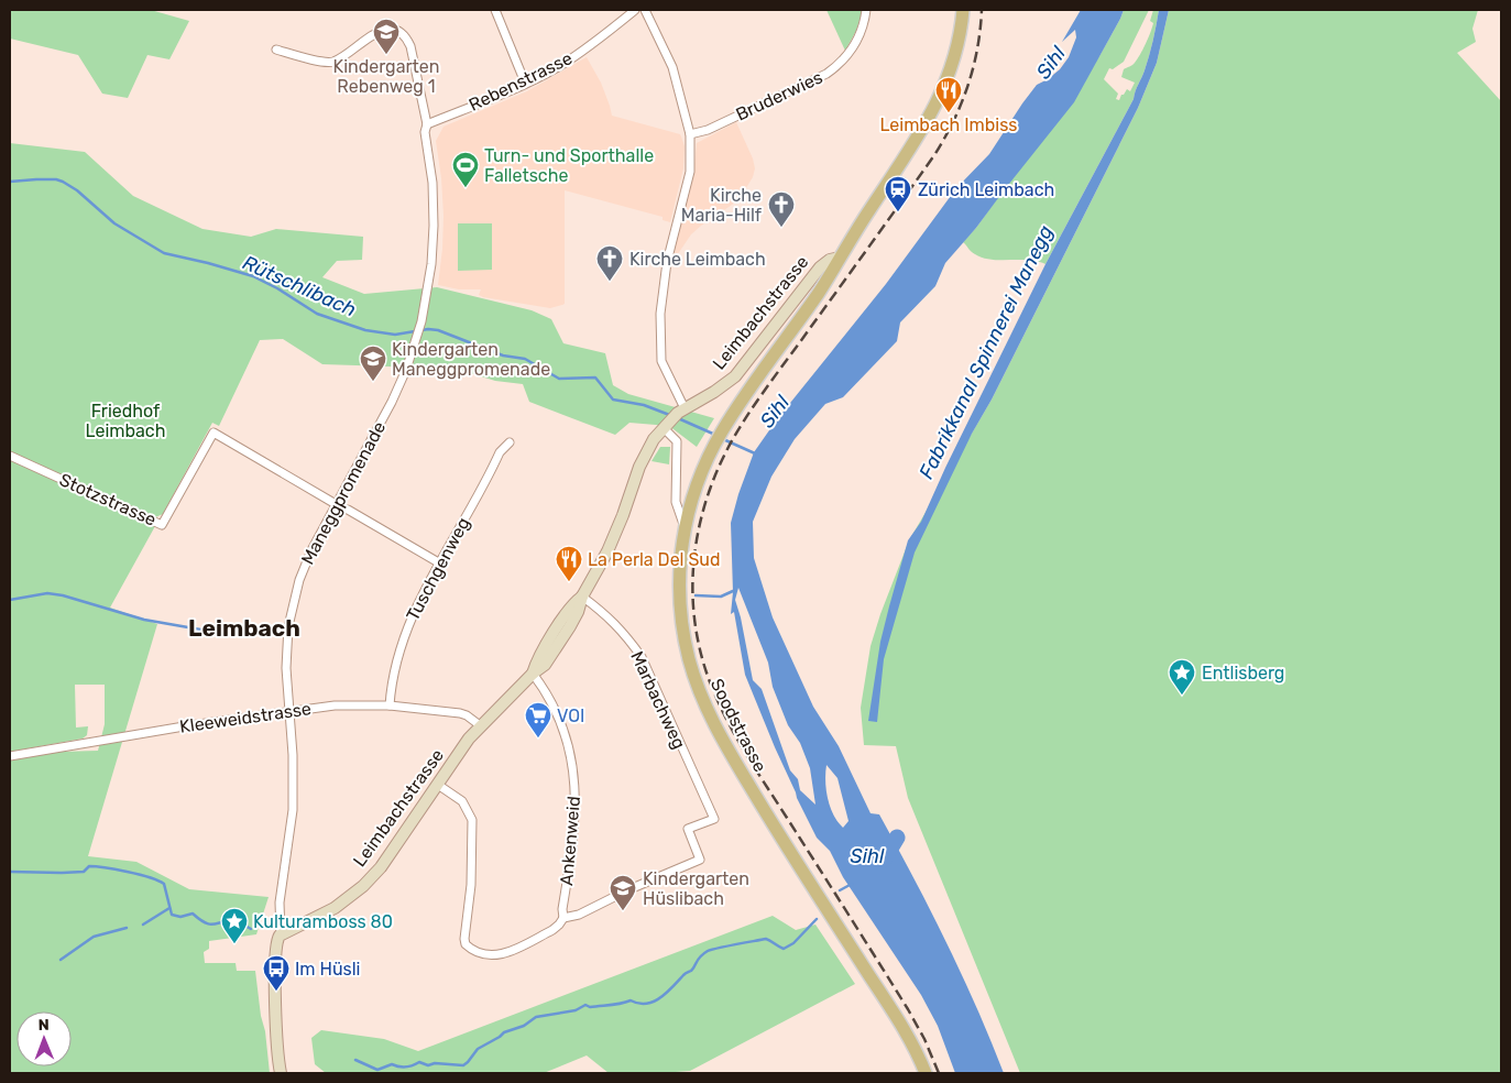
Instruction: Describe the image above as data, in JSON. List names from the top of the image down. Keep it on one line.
{"streets":{"main road":["Leimbachstrasse","Soodstrasse"],"street":["Rebenstrasse","Bruderwies","Maneggpromenade","Stotzstrasse","Tuschgenweg","Marbachweg","Kleeweidstrasse","Ankenweid"]},"crossings":[["Rebenstrasse","Maneggpromenade"],["Leimbachstrasse","Maneggpromenade"],["Leimbachstrasse","Marbachweg"],["Leimbachstrasse","Kleeweidstrasse"],["Leimbachstrasse","Soodstrasse"],["Leimbachstrasse","Ankenweid"],["Maneggpromenade","Stotzstrasse"],["Maneggpromenade","Kleeweidstrasse"],["Tuschgenweg","Kleeweidstrasse"],["Marbachweg","Ankenweid"]],"districts":["Leimbach"],"water":["Sihl","Rütschlibach","Fabrikkanal Spinnerei Manegg"],"parks":["Friedhof Leimbach"],"places":{"school or university":["Kindergarten Rebenweg 1","Kindergarten Maneggpromenade","Kindergarten Hüslibach"],"restaurant":["Leimbach Imbiss","La Perla Del Sud"],"sports":["Turn- und Sporthalle Falletsche"],"station":["Zürich Leimbach"],"church":["Kirche Maria-Hilf","Kirche Leimbach"],"place":["Entlisberg","Kulturamboss 80"],"supermarket":["VOI"],"bus stop":["Im Hüsli"]},"north":"top"}
